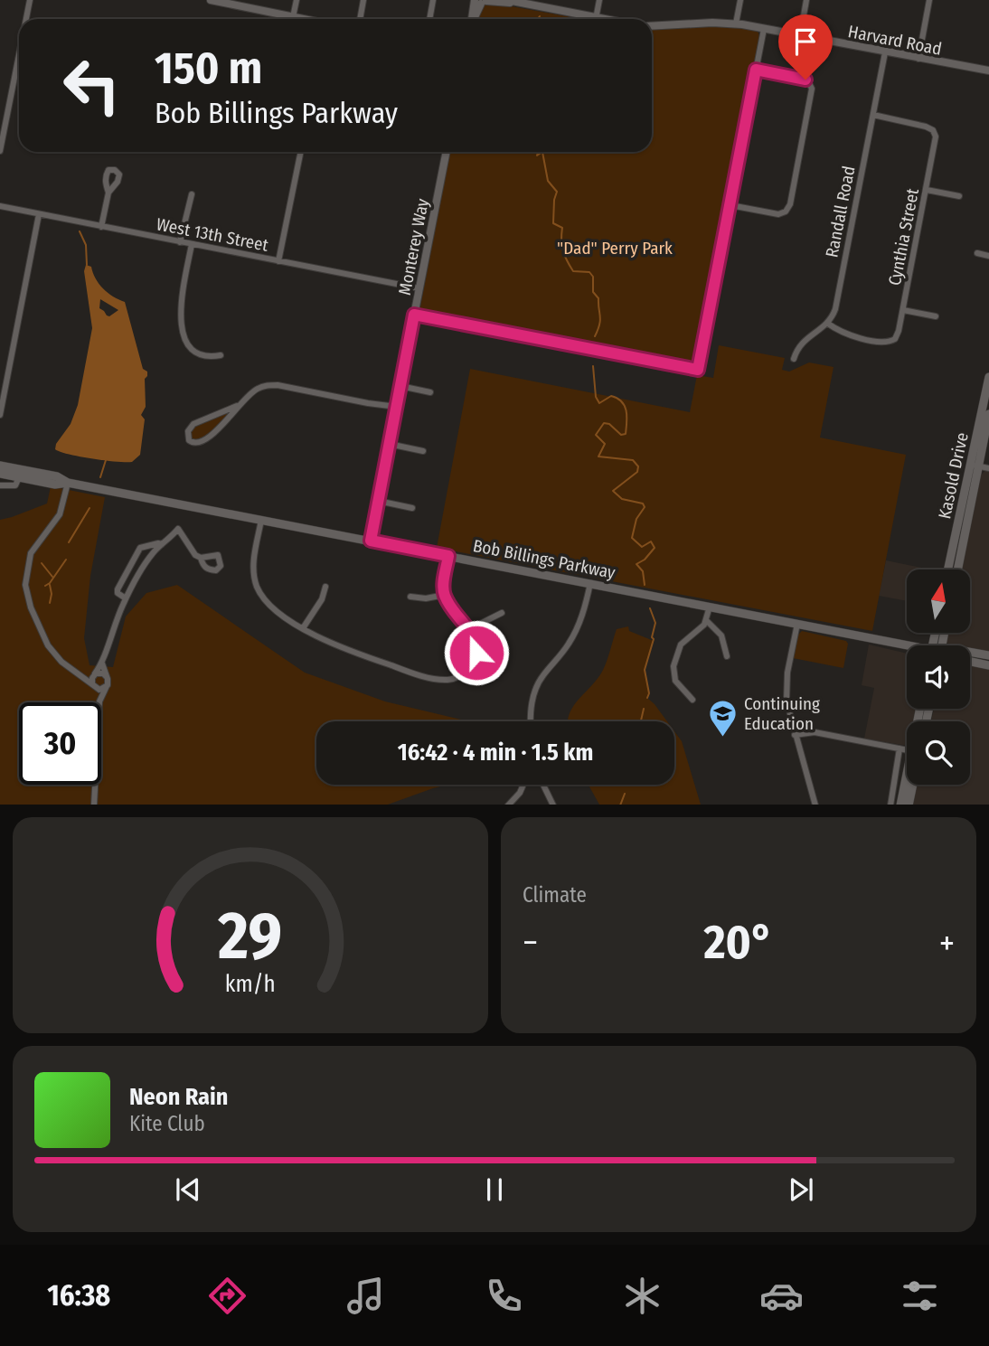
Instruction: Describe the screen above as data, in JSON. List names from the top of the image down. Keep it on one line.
{"streets":{"main road":["Kasold Drive","Bob Billings Parkway"],"street":["Harvard Road","Randall Road","West 13th Street","Cynthia Street","Monterey Way"]},"crossings":[["Harvard Road","Randall Road"],["Randall Road","Cynthia Street"],["West 13th Street","Monterey Way"],["Monterey Way","Bob Billings Parkway"]],"parks":["\"Dad\" Perry Park"],"places":{"school or university":["Continuing Education"]},"north":"top","page":{"turn":["150 m","Bob Billings Parkway"],"limit":"30","trip":"16:42 · 4 min · 1.5 km","tile":"Climate","heat":["−","20°","+"],"song":["Neon Rain","Kite Club"],"tabs":"16:38","gauge":["29","km/h"]}}
